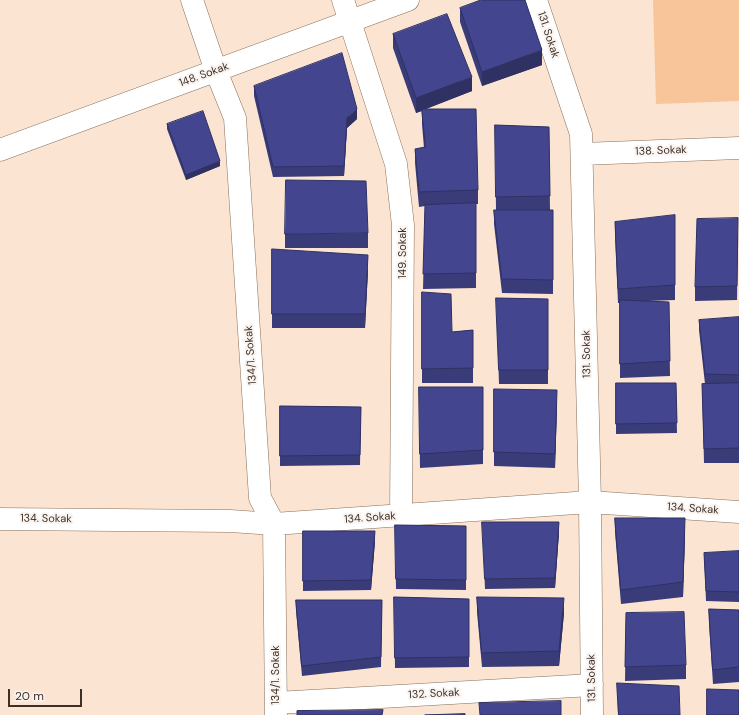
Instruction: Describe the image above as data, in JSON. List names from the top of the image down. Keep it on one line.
{"streets":{"street":["131. Sokak","148. Sokak","138. Sokak","149. Sokak","134/1. Sokak","134. Sokak","132. Sokak"]},"crossings":[["131. Sokak","138. Sokak"],["131. Sokak","134. Sokak"],["131. Sokak","132. Sokak"],["148. Sokak","149. Sokak"],["148. Sokak","134/1. Sokak"],["149. Sokak","134. Sokak"],["134/1. Sokak","134. Sokak"],["134/1. Sokak","132. Sokak"]],"scale_bar":"20 m"}
